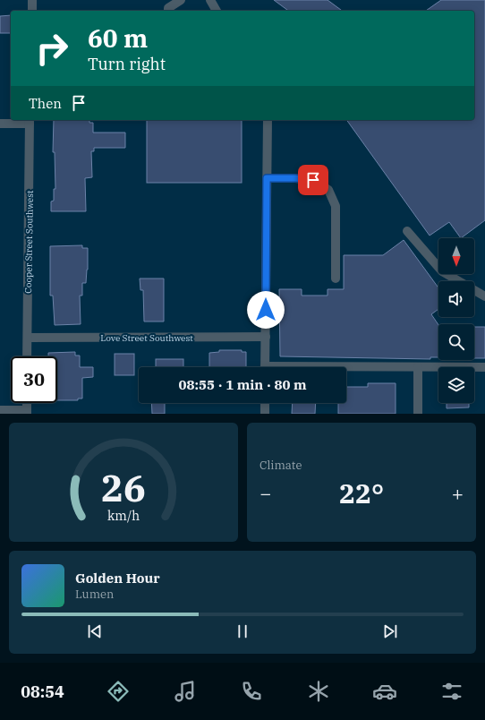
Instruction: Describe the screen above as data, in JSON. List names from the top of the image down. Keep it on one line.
{"streets":{"street":["Cooper Street Southwest","Love Street Southwest"]},"crossings":[["Cooper Street Southwest","Love Street Southwest"]],"north":"bottom","page":{"turn":["60 m","Turn right"],"then":"Then","limit":"30","trip":"08:55 · 1 min · 80 m","tile":"Climate","heat":["−","22°","+"],"song":["Golden Hour","Lumen"],"tabs":"08:54","gauge":["26","km/h"]}}
